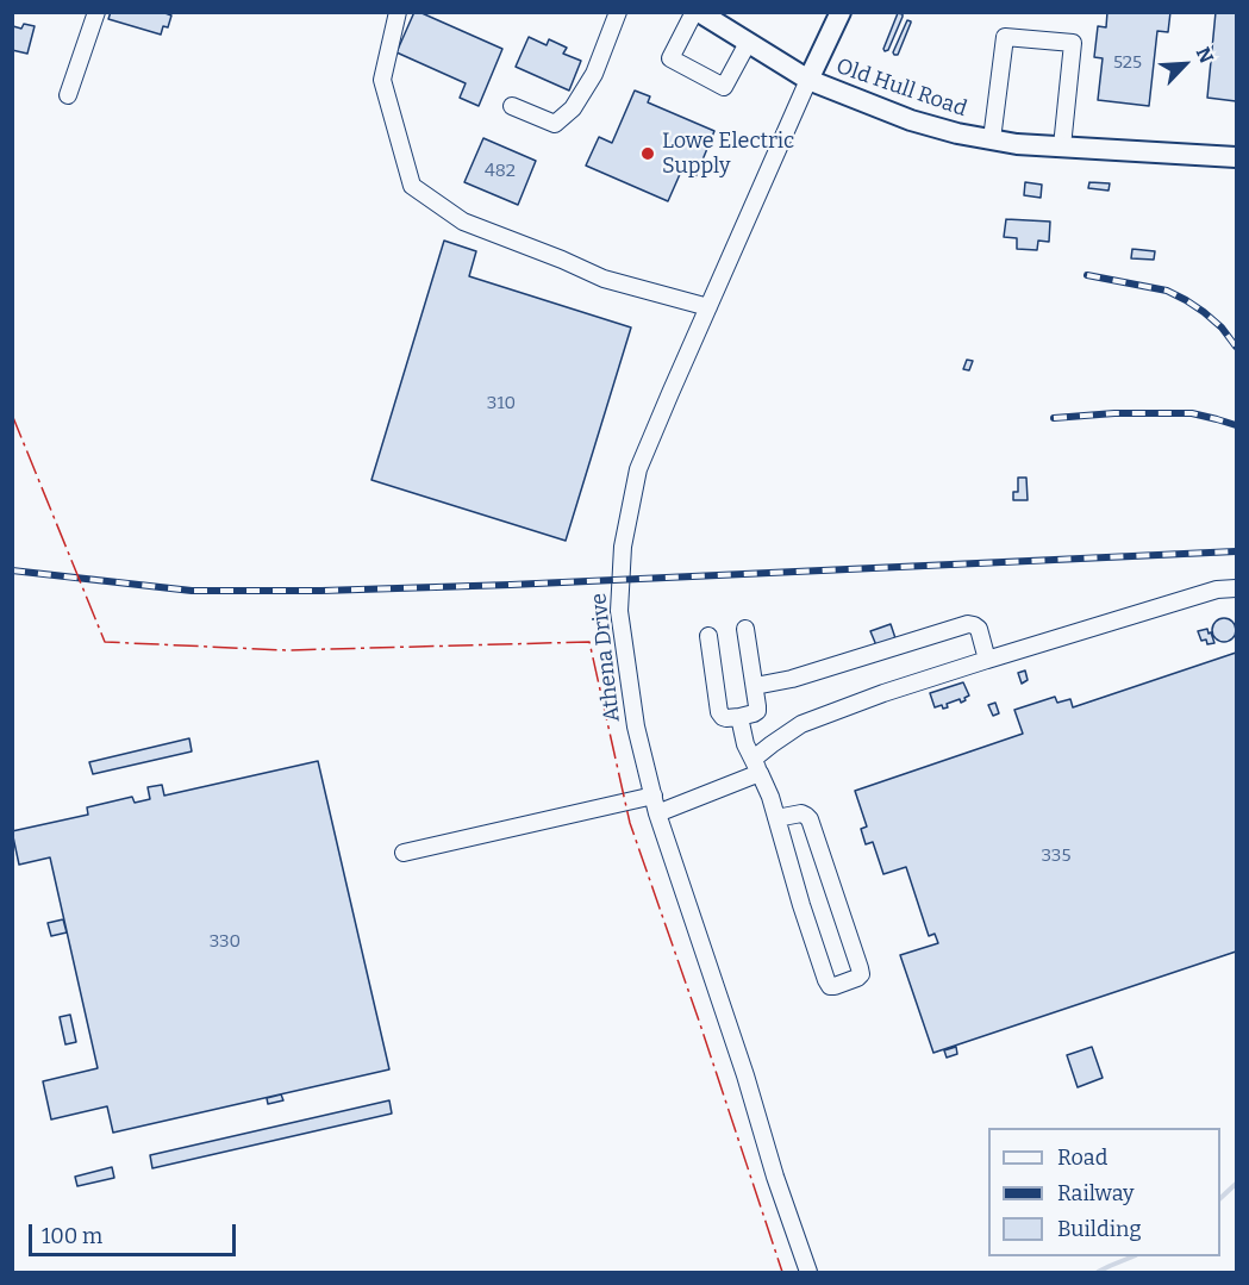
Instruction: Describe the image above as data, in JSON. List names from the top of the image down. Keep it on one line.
{"streets":{"main road":["Old Hull Road","Athena Drive"]},"crossings":[["Old Hull Road","Athena Drive"]],"places":["Lowe Electric Supply"],"house_numbers":["525","482","310","335","330"],"legend":["Road","Railway","Building"],"scale_bar":"100 m","north":"top right"}
